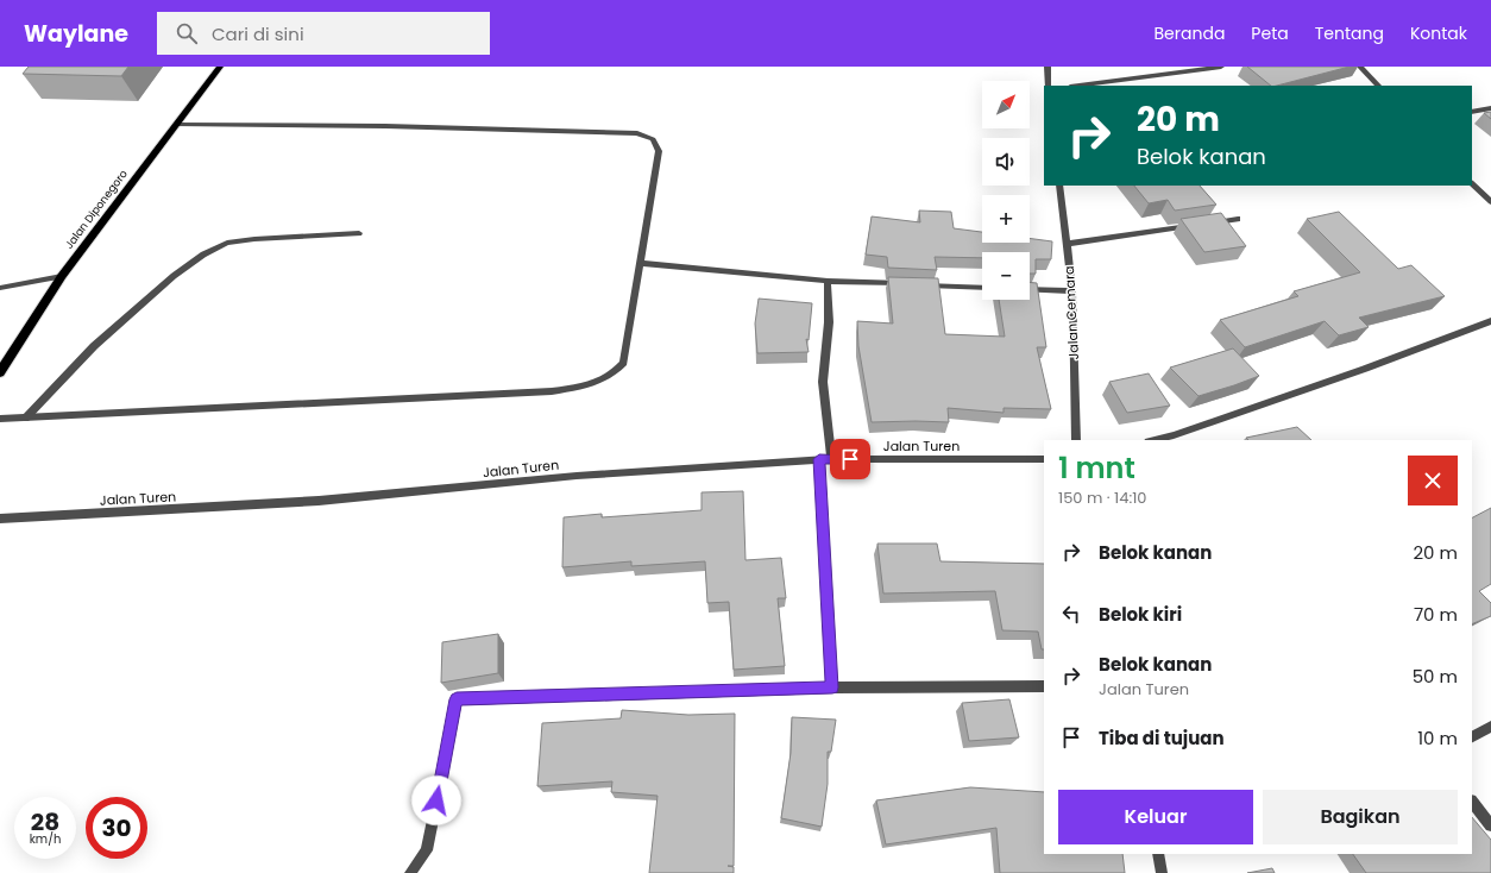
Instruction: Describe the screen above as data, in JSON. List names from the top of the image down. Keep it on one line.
{"streets":{"main road":["Jalan Diponegoro"],"street":["Jalan Cemara","Jalan Turen"]},"north":"top right","page":{"header":"Waylane","search":"Cari di sini","nav":["Beranda","Peta","Tentang","Kontak"],"map_buttons":["+","−"],"turn":["20 m","Belok kanan"],"heading":["1 mnt","150 m · 14:10"],"list":[{"name":"Belok kanan","value":"20 m"},{"name":"Belok kiri","value":"70 m"},{"name":"Belok kanan","note":"Jalan Turen","value":"50 m"},{"name":"Tiba di tujuan","value":"10 m"}],"buttons":["Keluar","Bagikan"],"speed":"28 km/h","limit":"30"}}
